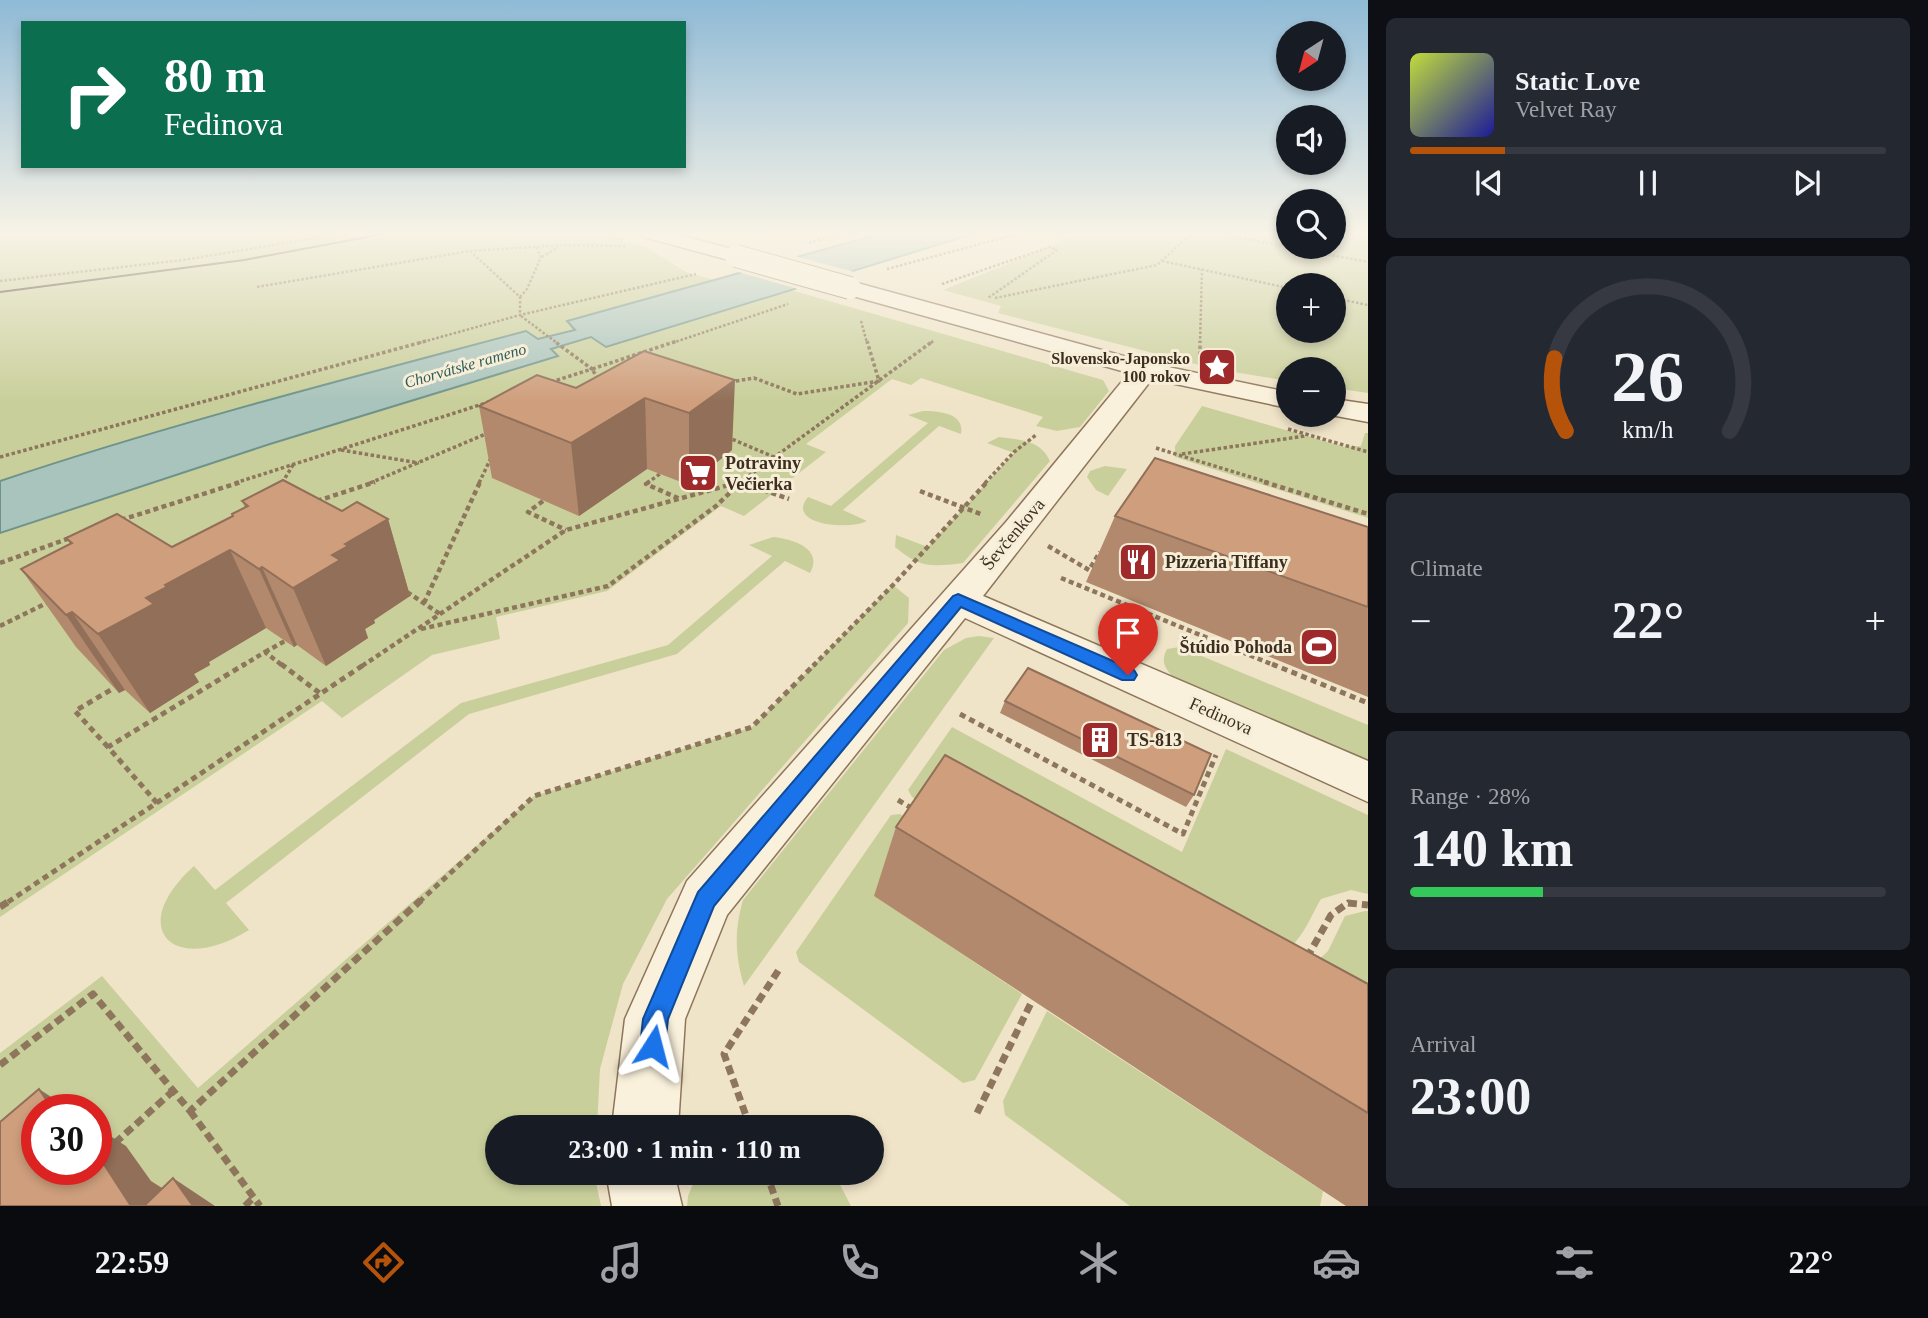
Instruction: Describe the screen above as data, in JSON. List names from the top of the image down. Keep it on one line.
{"streets":{"street":["Ševčenkova","Fedinova"]},"crossings":[["Ševčenkova","Fedinova"]],"water":["Chorvátske rameno"],"places":{"place":["Slovensko-Japonsko 100 rokov"],"supermarket":["Potraviny Večierka"],"restaurant":["Pizzeria Tiffany"],"sports":["Štúdio Pohoda"],"building":["TS-813"]},"north":"bottom left","page":{"map_buttons":["+","−"],"turn":["80 m","Fedinova"],"song":["Static Love","Velvet Ray"],"tile":["Climate",["Range · 28%","140 km"],["Arrival","23:00"]],"heat":["−","22°","+"],"limit":"30","trip":"23:00 · 1 min · 110 m","tabs":["22:59","22°"],"gauge":["26","km/h"]}}
